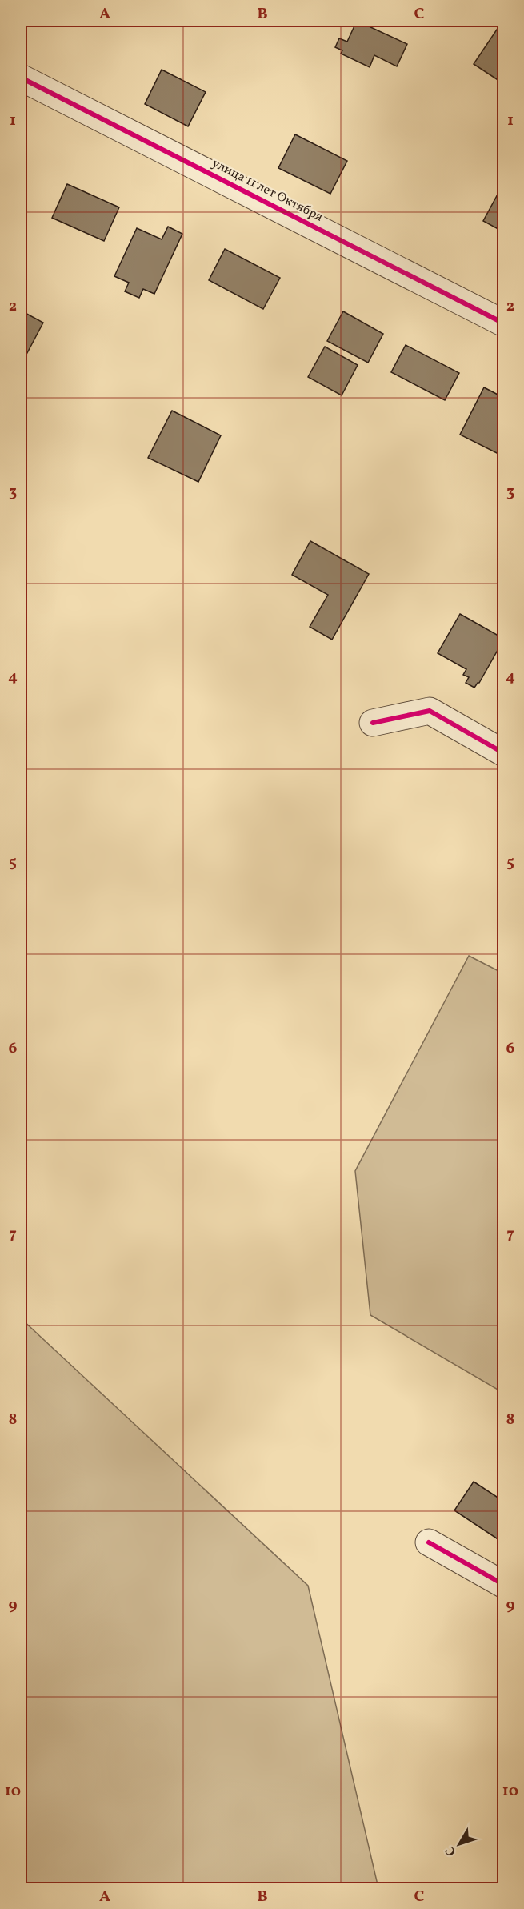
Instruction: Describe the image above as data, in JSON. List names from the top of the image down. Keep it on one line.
{"streets":{"street":["улица 11 лет Октября"]},"north":"bottom left","grid":{"columns":["A","B","C"],"rows":["1","2","3","4","5","6","7","8","9","10"]}}
